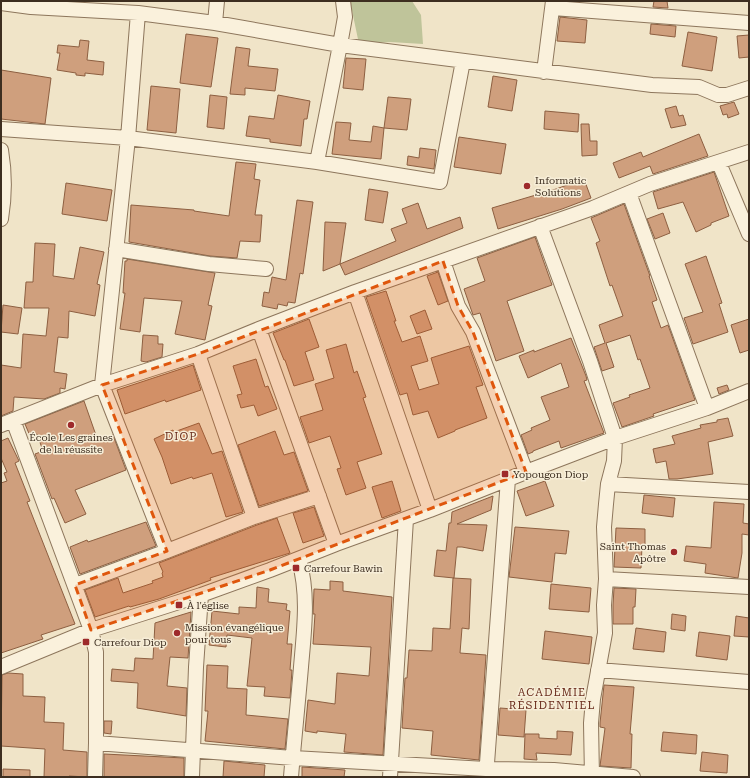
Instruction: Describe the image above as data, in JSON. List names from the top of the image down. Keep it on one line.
{"districts":["DIOP","ACADÉMIE RÉSIDENTIEL"],"places":{"other":["Informatic Solutions","École Les graines de la réussite","Saint Thomas Apôtre","Mission évangélique pour tous"],"transit":["Yopougon Diop","Carrefour Bawin","À l'église","Carrefour Diop"]}}
